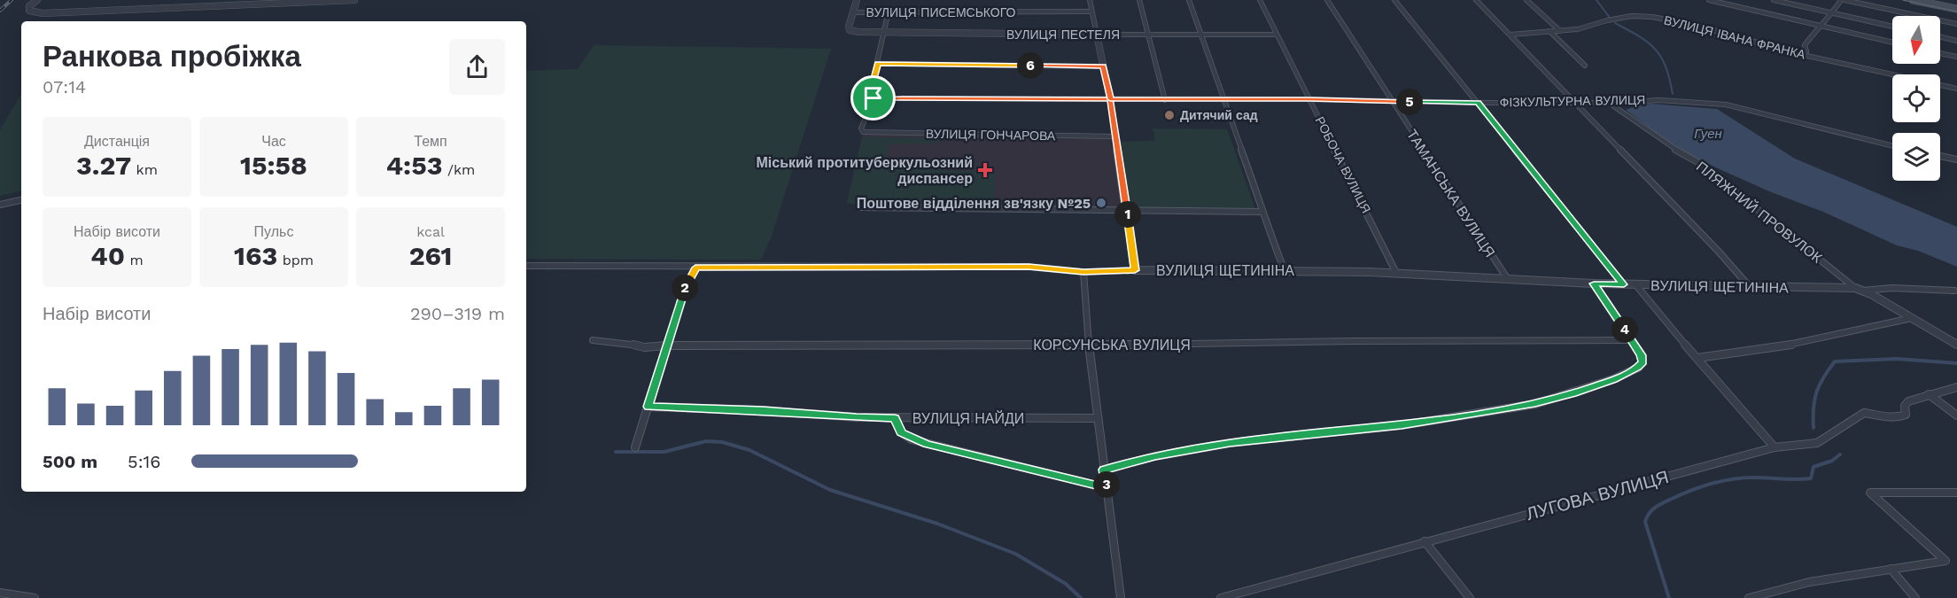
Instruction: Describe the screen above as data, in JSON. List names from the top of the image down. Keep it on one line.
{"streets":{"street":["ВУЛИЦЯ ПИСЕМСЬКОГО","ВУЛИЦЯ ПЕСТЕЛЯ","ВУЛИЦЯ ІВАНА ФРАНКА","ФІЗКУЛЬТУРНА ВУЛИЦЯ","ВУЛИЦЯ ГОНЧАРОВА","РОБОЧА ВУЛИЦЯ","ТАМАНСЬКА ВУЛИЦЯ","ПЛЯЖНИЙ ПРОВУЛОК","ВУЛИЦЯ ЩЕТИНІНА","КОРСУНСЬКА ВУЛИЦЯ","ВУЛИЦЯ НАЙДИ","ЛУГОВА ВУЛИЦЯ"]},"crossings":[["ВУЛИЦЯ ПИСЕМСЬКОГО","ВУЛИЦЯ ПЕСТЕЛЯ"],["ВУЛИЦЯ ПЕСТЕЛЯ","РОБОЧА ВУЛИЦЯ"],["ФІЗКУЛЬТУРНА ВУЛИЦЯ","ВУЛИЦЯ ГОНЧАРОВА"],["ФІЗКУЛЬТУРНА ВУЛИЦЯ","РОБОЧА ВУЛИЦЯ"],["ФІЗКУЛЬТУРНА ВУЛИЦЯ","ТАМАНСЬКА ВУЛИЦЯ"],["ФІЗКУЛЬТУРНА ВУЛИЦЯ","ПЛЯЖНИЙ ПРОВУЛОК"],["РОБОЧА ВУЛИЦЯ","ВУЛИЦЯ ЩЕТИНІНА"],["ТАМАНСЬКА ВУЛИЦЯ","ВУЛИЦЯ ЩЕТИНІНА"],["ПЛЯЖНИЙ ПРОВУЛОК","ВУЛИЦЯ ЩЕТИНІНА"]],"water":["Гуен"],"places":{"other":["Дитячий сад","Поштове відділення зв'язку №25"],"health":["Міський протитуберкульозний диспансер"]},"north":"bottom","page":{"heading":["Ранкова пробіжка","07:14"],"pins":["6","5","1","2","4","3"],"stats":[["Дистанція","3.27 km"],["Час","15:58"],["Темп","4:53 /km"],["Набір висоти","40 m"],["Пульс","163 bpm"],["kcal","261"]],"chart":["Набір висоти","290–319 m"],"list":[{"name":"500 m","note":"5:16"}]}}
